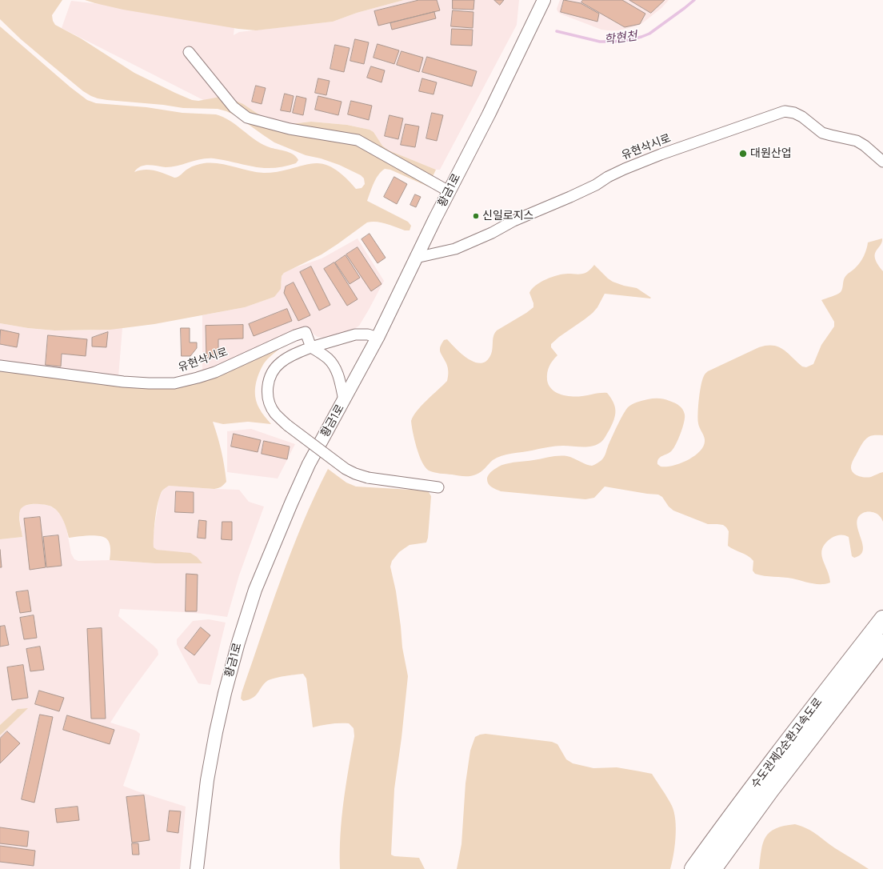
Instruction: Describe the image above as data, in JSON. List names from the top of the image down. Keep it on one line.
{"streets":{"highway":["수도권제2순환고속도로"],"street":["유현삭시로","황금1로"]},"crossings":[["유현삭시로","황금1로"]],"water":["학현천"],"places":["대원산업","신일로지스"]}
